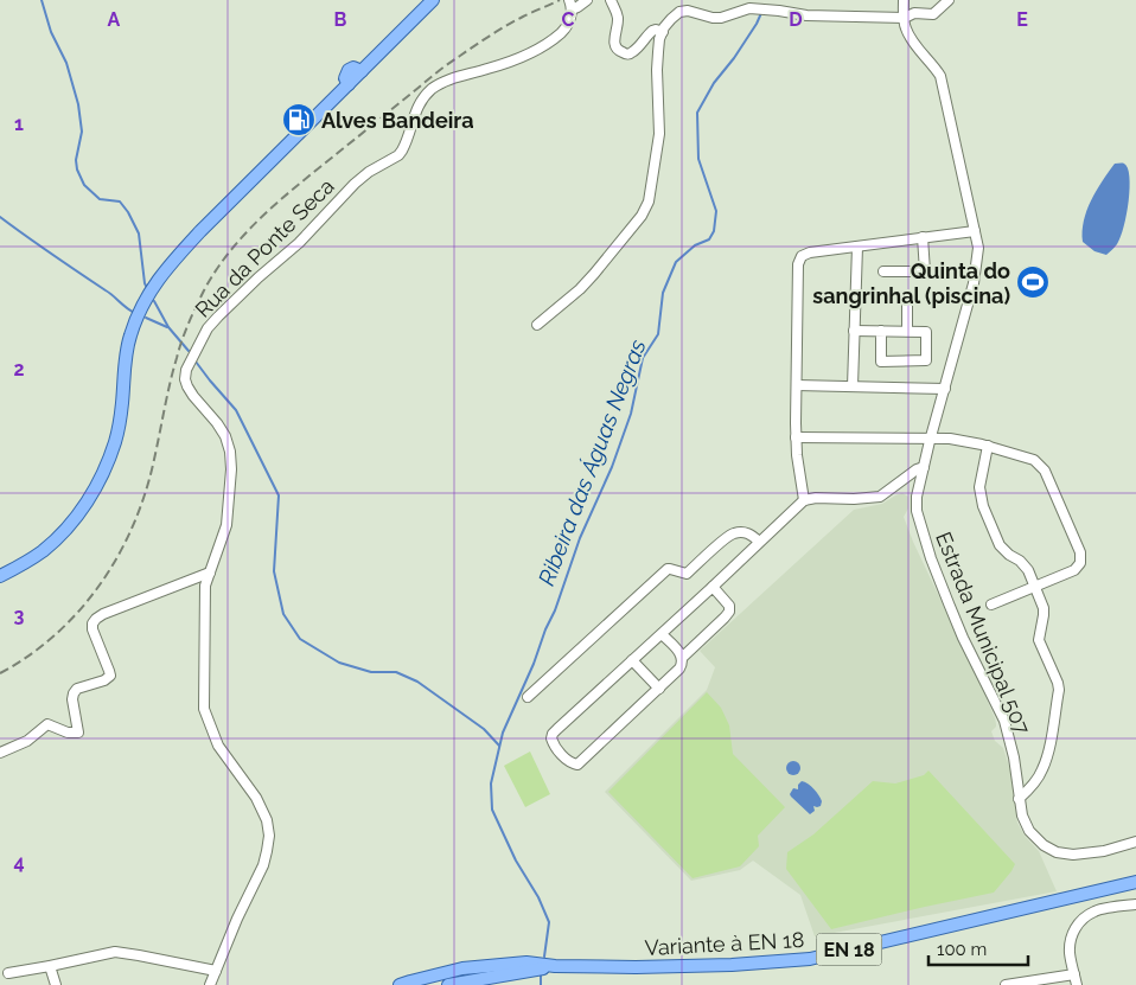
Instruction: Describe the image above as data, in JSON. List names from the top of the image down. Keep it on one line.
{"streets":{"main road":["Variante à EN 18","EN 18"],"street":["Rua da Ponte Seca","Estrada Municipal 507"]},"water":["Ribeira das Águas Negras"],"places":{"fuel station":["Alves Bandeira"],"sports":["Quinta do sangrinhal (piscina)"]},"scale_bar":"100 m","grid":{"columns":["A","B","C","D","E"],"rows":["1","2","3","4"]}}
